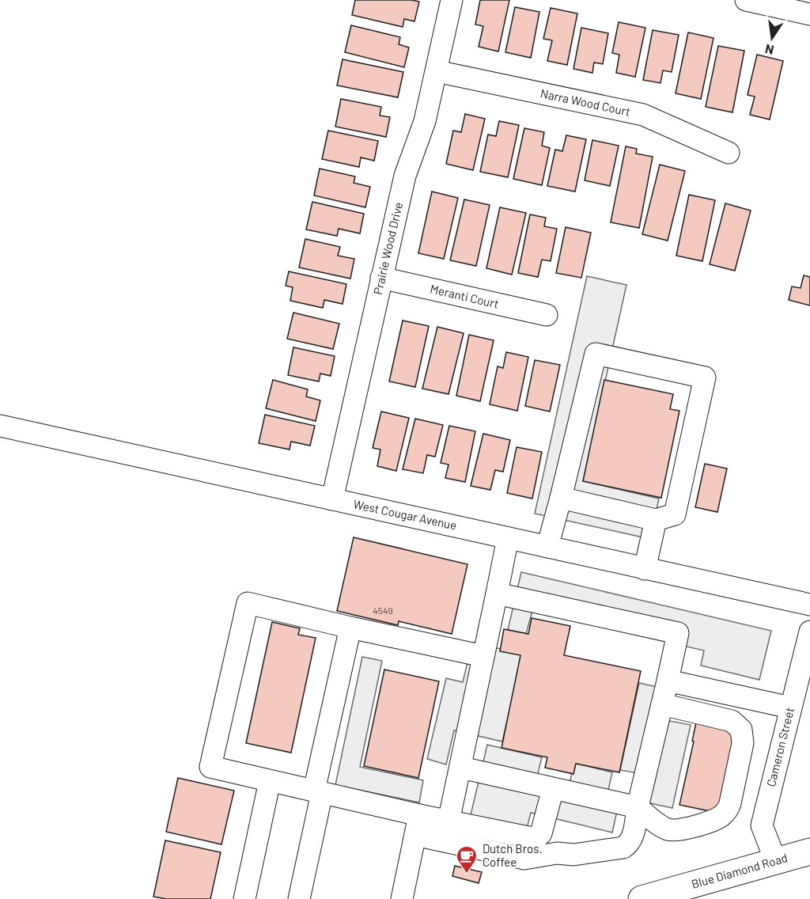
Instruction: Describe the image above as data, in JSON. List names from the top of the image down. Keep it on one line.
{"streets":{"highway":["Blue Diamond Road"],"street":["Narra Wood Court","Prairie Wood Drive","Meranti Court","West Cougar Avenue","Cameron Street"]},"crossings":[["Narra Wood Court","Prairie Wood Drive"],["Prairie Wood Drive","Meranti Court"],["Prairie Wood Drive","West Cougar Avenue"],["Cameron Street","Blue Diamond Road"]],"places":{"cafe":["Dutch Bros. Coffee"]},"house_numbers":["4549"],"north":"bottom"}
